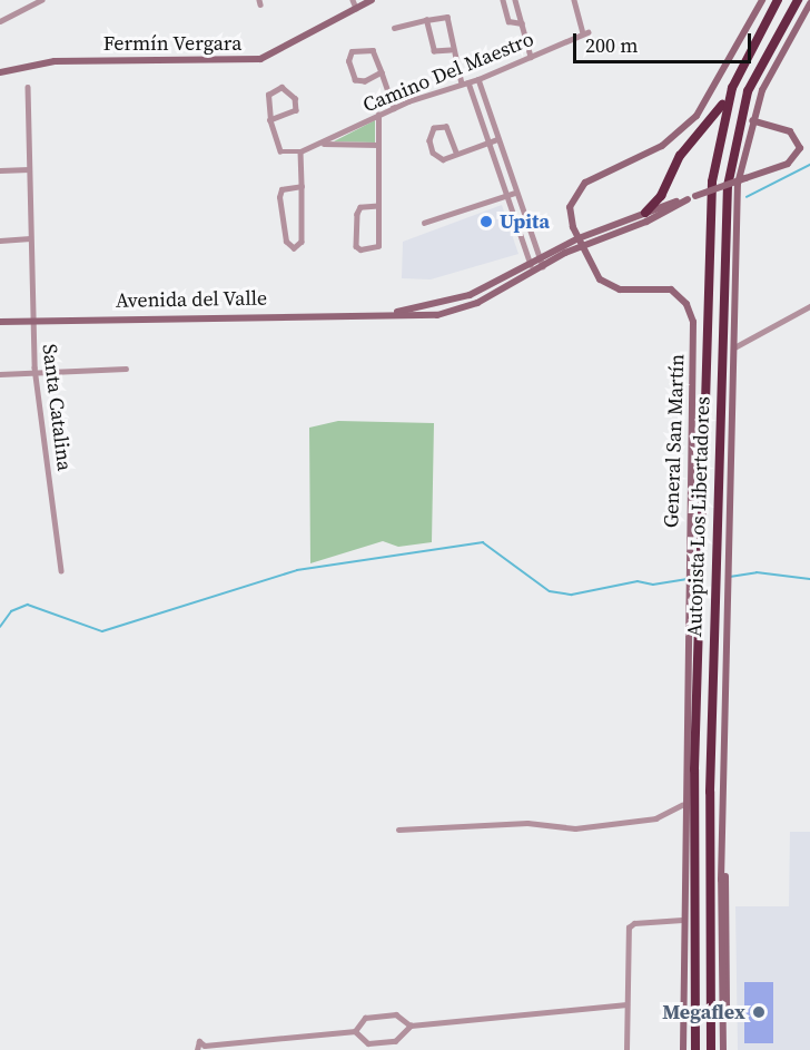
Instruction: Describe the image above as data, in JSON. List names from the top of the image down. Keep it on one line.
{"streets":{"highway":["Autopista Los Libertadores"],"street":["Fermín Vergara","Camino Del Maestro","Avenida del Valle","Santa Catalina","General San Martín"]},"crossings":[["Avenida del Valle","Santa Catalina"],["Avenida del Valle","General San Martín"]],"places":["Upita","Megaflex"],"scale_bar":"200 m"}
